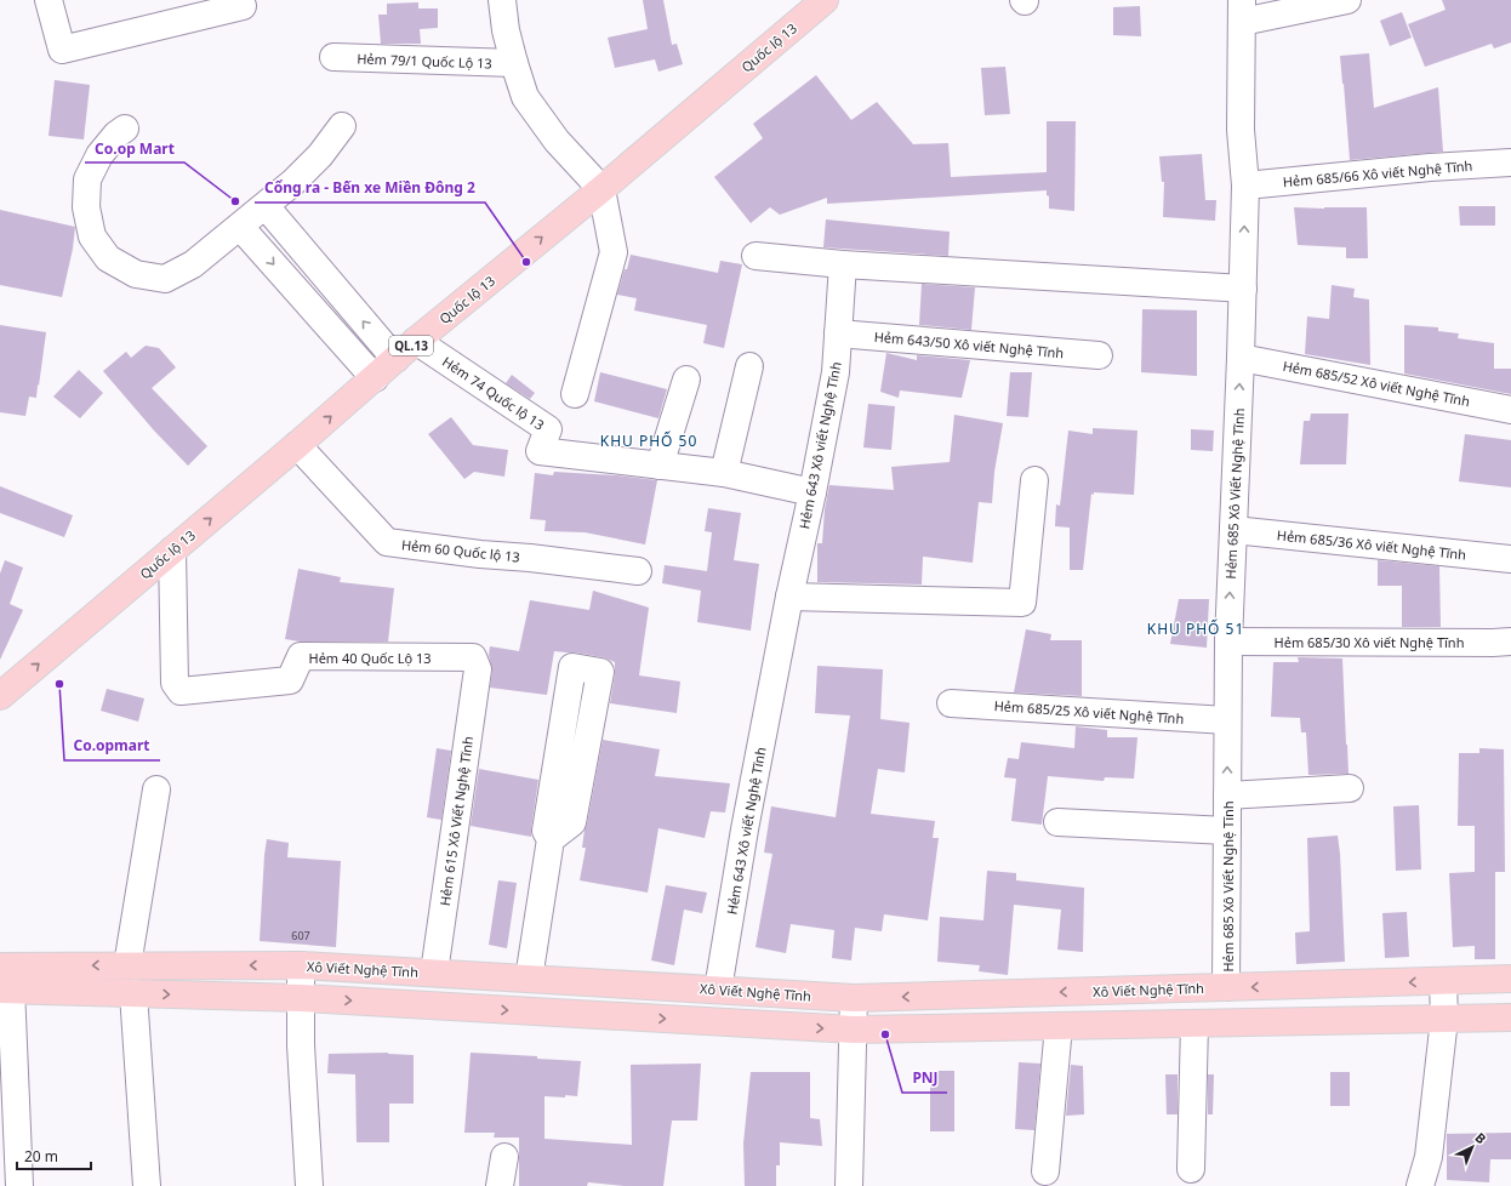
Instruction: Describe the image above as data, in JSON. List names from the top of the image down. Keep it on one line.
{"streets":{"main road":["Quốc lộ 13","QL.13","Xô Viết Nghệ Tĩnh"],"street":["Hẻm 79/1 Quốc Lộ 13","Hẻm 685/66 Xô viết Nghệ Tĩnh","Hẻm 643/50 Xô viết Nghệ Tĩnh","Hẻm 685/52 Xô viết Nghệ Tĩnh","Hẻm 74 Quốc lộ 13","Hẻm 643 Xô viết Nghệ Tĩnh","Hẻm 685 Xô Viết Nghệ Tĩnh","Hẻm 685/36 Xô viết Nghệ Tĩnh","Hẻm 60 Quốc lộ 13","Hẻm 685/30 Xô viết Nghệ Tĩnh","Hẻm 40 Quốc Lộ 13","Hẻm 685/25 Xô viết Nghệ Tĩnh","Hẻm 615 Xô Viết Nghệ Tĩnh"]},"crossings":[["Quốc lộ 13","Hẻm 74 Quốc lộ 13"],["Quốc lộ 13","Hẻm 60 Quốc lộ 13"],["Quốc lộ 13","Hẻm 40 Quốc Lộ 13"],["Hẻm 685/66 Xô viết Nghệ Tĩnh","Hẻm 685 Xô Viết Nghệ Tĩnh"],["Hẻm 643/50 Xô viết Nghệ Tĩnh","Hẻm 643 Xô viết Nghệ Tĩnh"],["Hẻm 685/52 Xô viết Nghệ Tĩnh","Hẻm 685 Xô Viết Nghệ Tĩnh"],["Hẻm 643 Xô viết Nghệ Tĩnh","Xô Viết Nghệ Tĩnh"],["Hẻm 685 Xô Viết Nghệ Tĩnh","Hẻm 685/36 Xô viết Nghệ Tĩnh"],["Hẻm 685 Xô Viết Nghệ Tĩnh","Hẻm 685/30 Xô viết Nghệ Tĩnh"],["Hẻm 685 Xô Viết Nghệ Tĩnh","Hẻm 685/25 Xô viết Nghệ Tĩnh"],["Hẻm 685 Xô Viết Nghệ Tĩnh","Xô Viết Nghệ Tĩnh"],["Hẻm 40 Quốc Lộ 13","Hẻm 615 Xô Viết Nghệ Tĩnh"],["Hẻm 615 Xô Viết Nghệ Tĩnh","Xô Viết Nghệ Tĩnh"]],"one_way":["Quốc lộ 13","Hẻm 685 Xô Viết Nghệ Tĩnh"],"districts":["KHU PHỐ 50","KHU PHỐ 51"],"places":["Co.op Mart","Cổng ra - Bến xe Miền Đông 2","Co.opmart","PNJ"],"house_numbers":["607"],"scale_bar":"20 m","north":"top right"}
